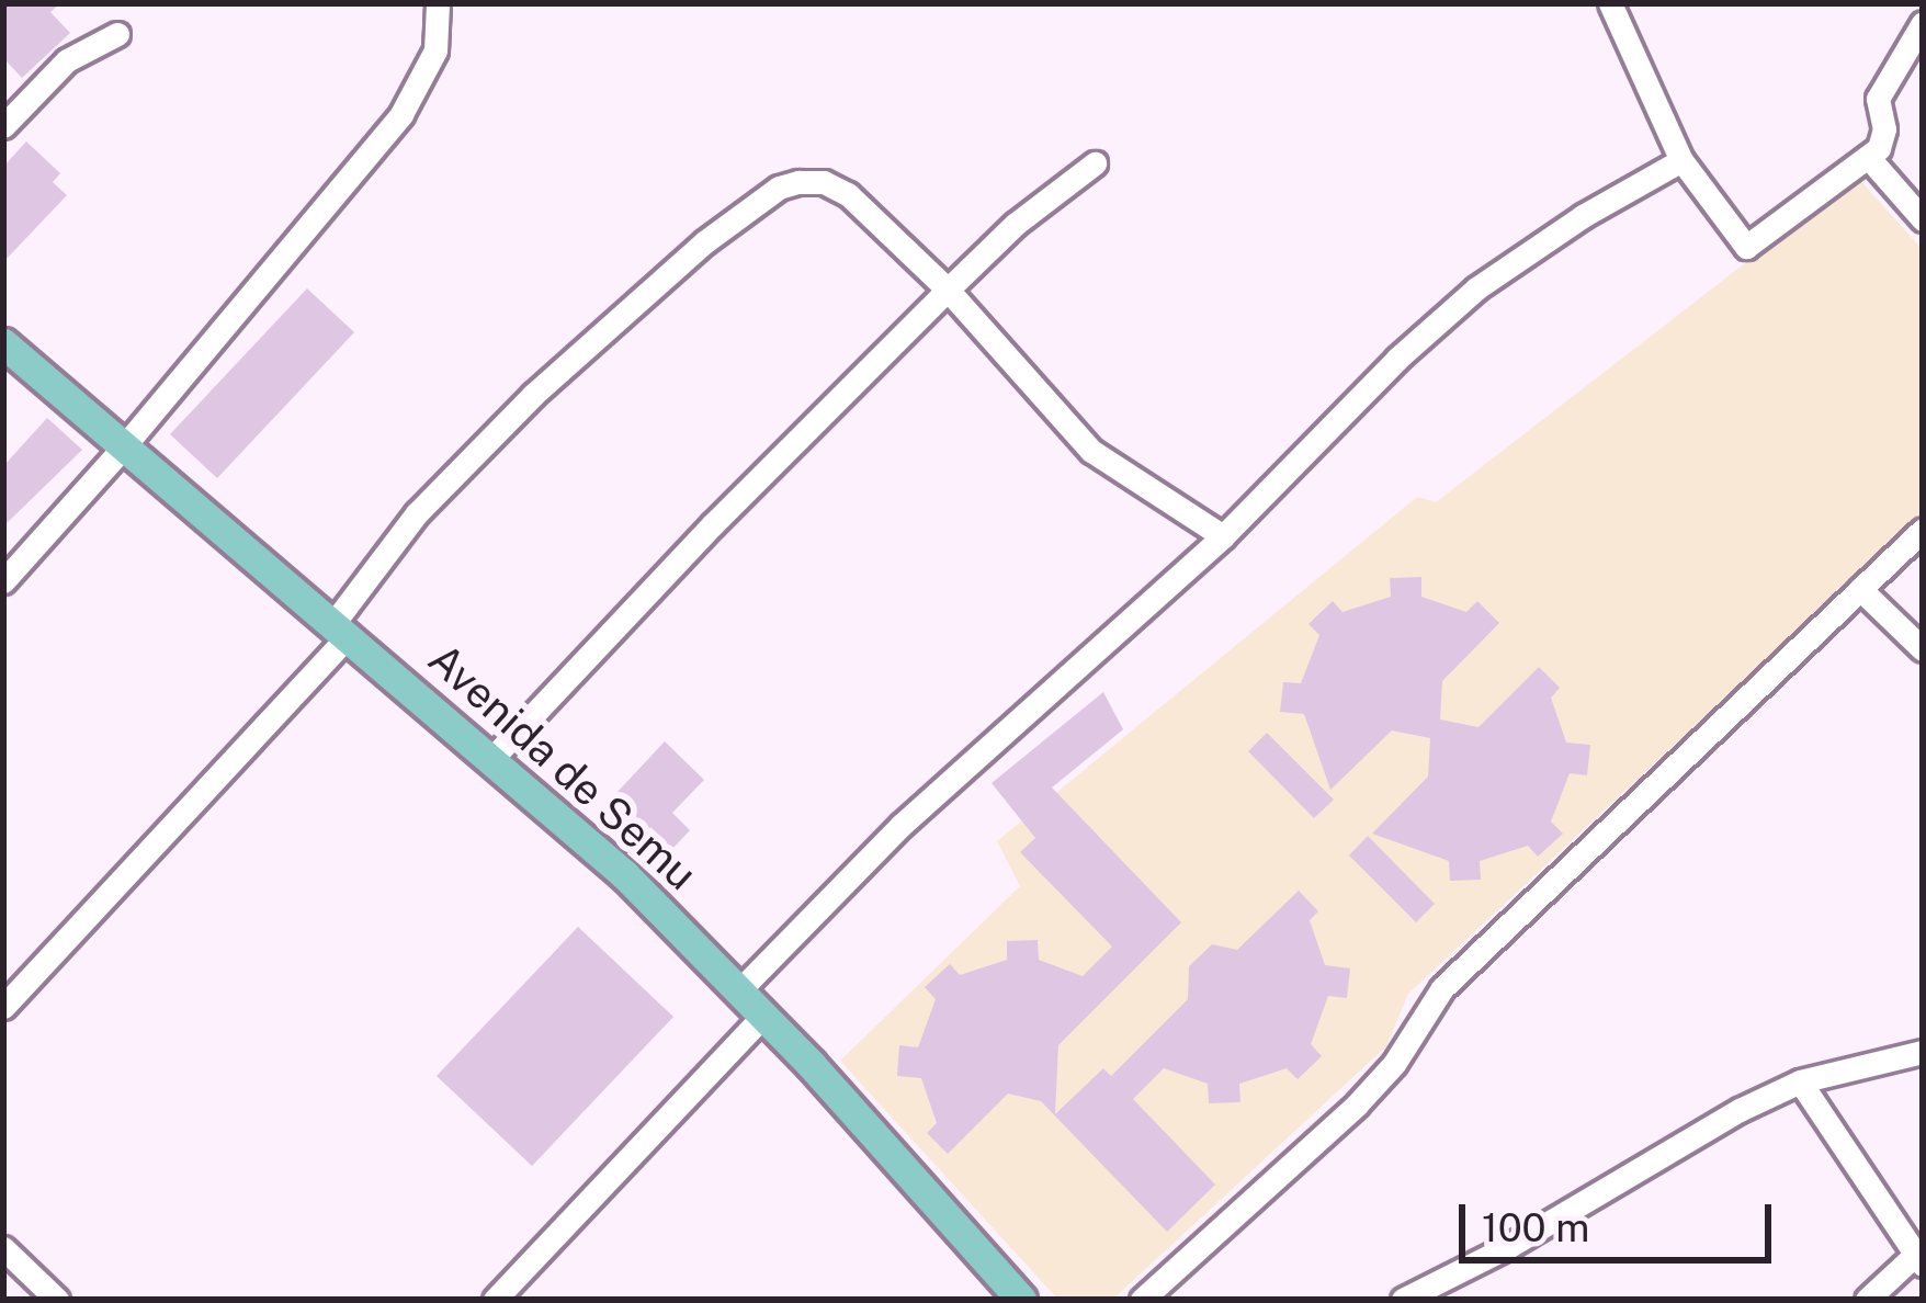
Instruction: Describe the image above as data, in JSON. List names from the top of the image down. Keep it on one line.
{"streets":{"main road":["Avenida de Semu"]},"scale_bar":"100 m"}
